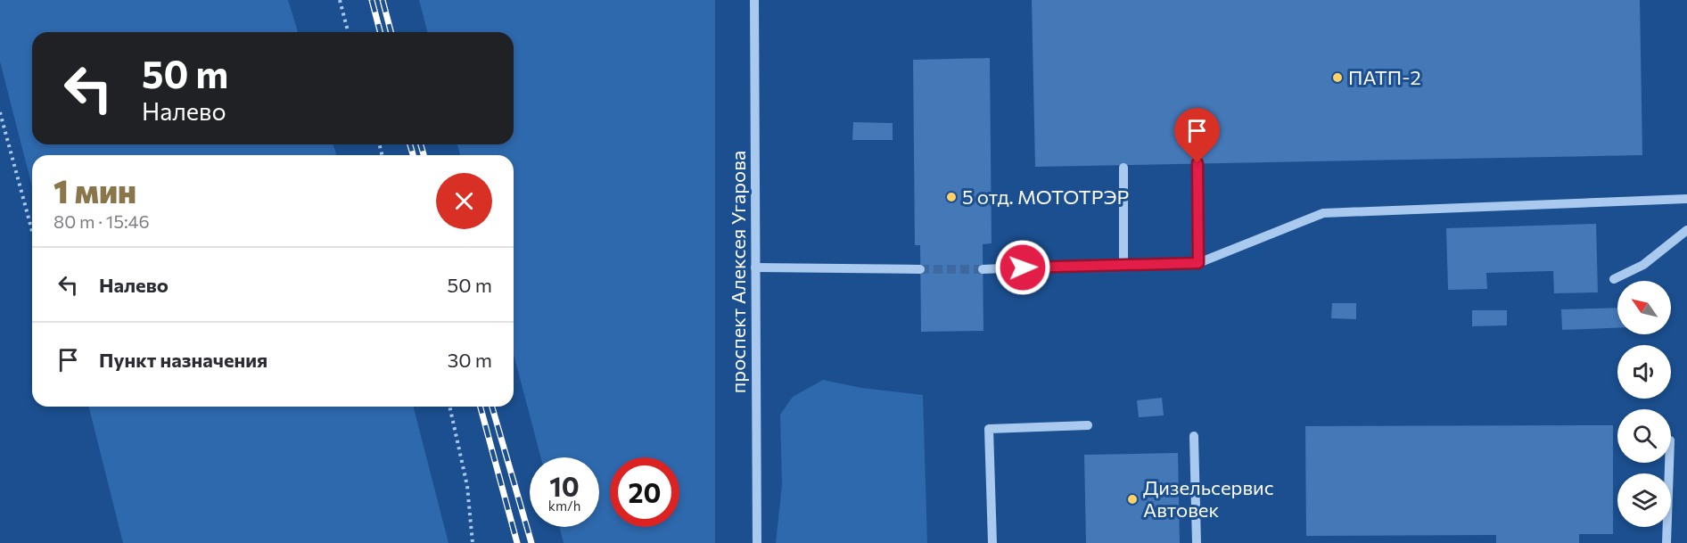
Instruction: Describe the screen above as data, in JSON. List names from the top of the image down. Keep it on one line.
{"streets":{"street":["проспект Алексея Угарова"]},"places":["ПАТП-2","5 отд. МОТОТРЭР","Дизельсервис Автовек"],"north":"top left","page":{"turn":["50 m","Налево"],"heading":["1 мин","80 m · 15:46"],"list":[{"name":"Налево","value":"50 m"},{"name":"Пункт назначения","value":"30 m"}],"speed":"10 km/h","limit":"20"}}
